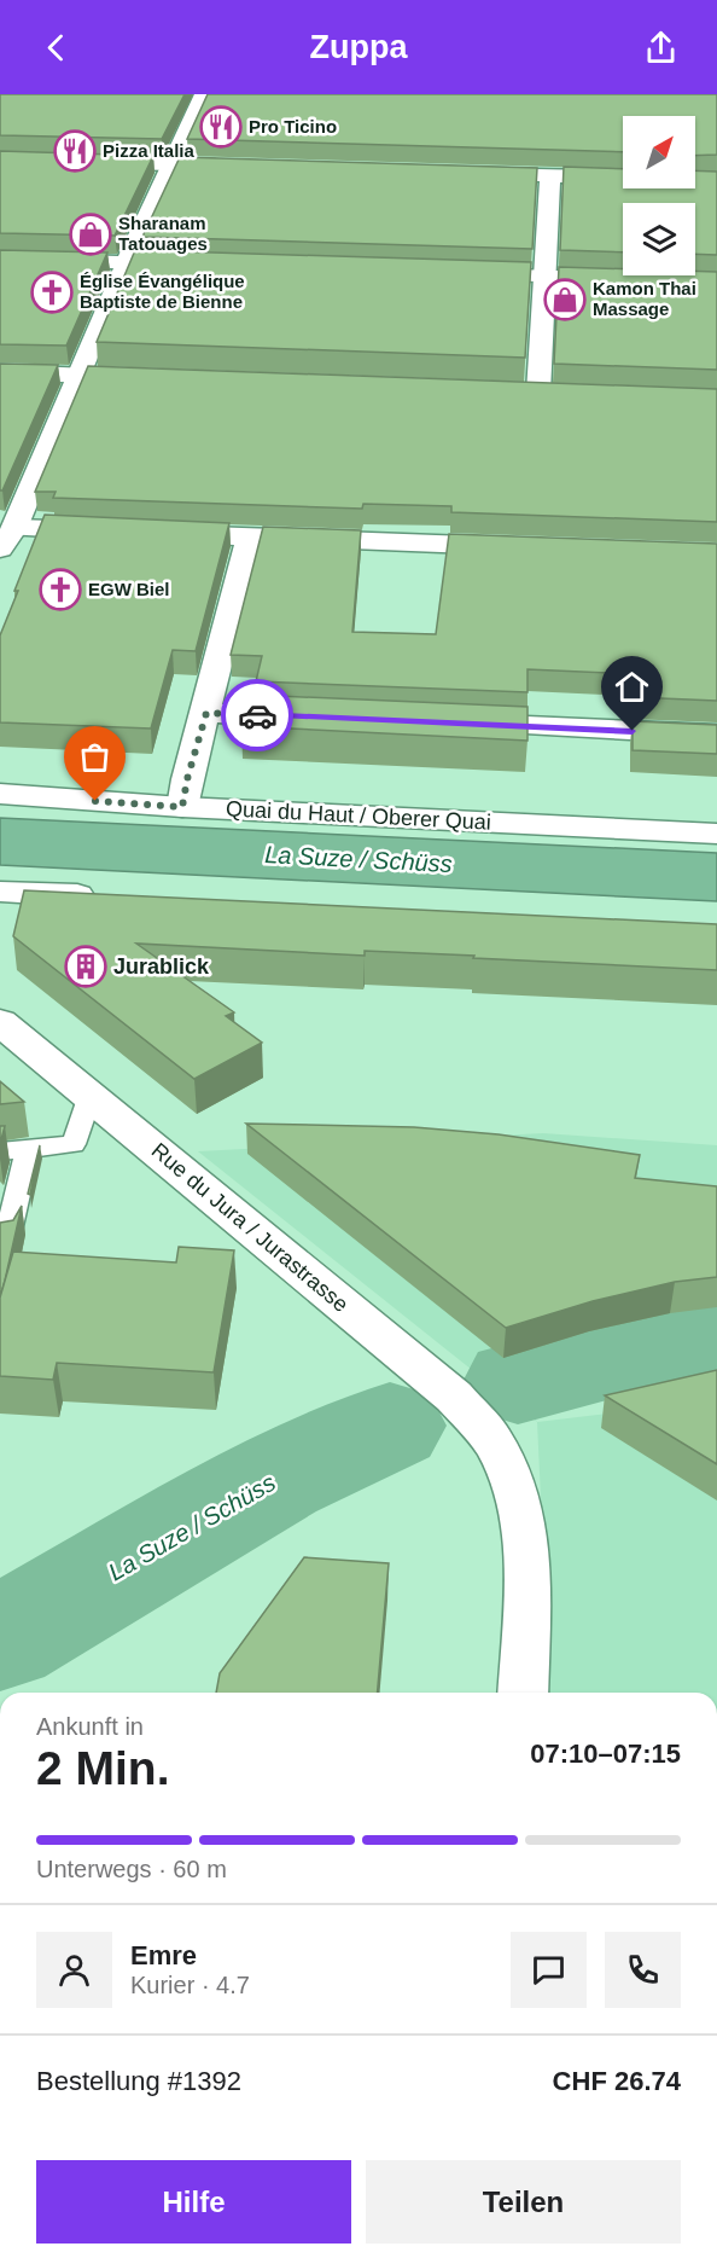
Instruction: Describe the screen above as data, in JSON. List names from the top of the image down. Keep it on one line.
{"streets":{"street":["Quai du Haut / Oberer Quai","Rue du Jura / Jurastrasse"]},"water":["La Suze / Schüss"],"places":{"restaurant":["Pro Ticino","Pizza Italia"],"shop":["Sharanam Tatouages","Kamon Thai Massage"],"church":["Église Évangélique Baptiste de Bienne","EGW Biel"],"building":["Jurablick"]},"north":"top right","page":{"header":"Zuppa","heading":["2 Min.","Ankunft in","07:10–07:15"],"panel":["Emre","Kurier · 4.7","Bestellung #1392","CHF 26.74"],"bar":"Unterwegs · 60 m","buttons":["Hilfe","Teilen"]}}
